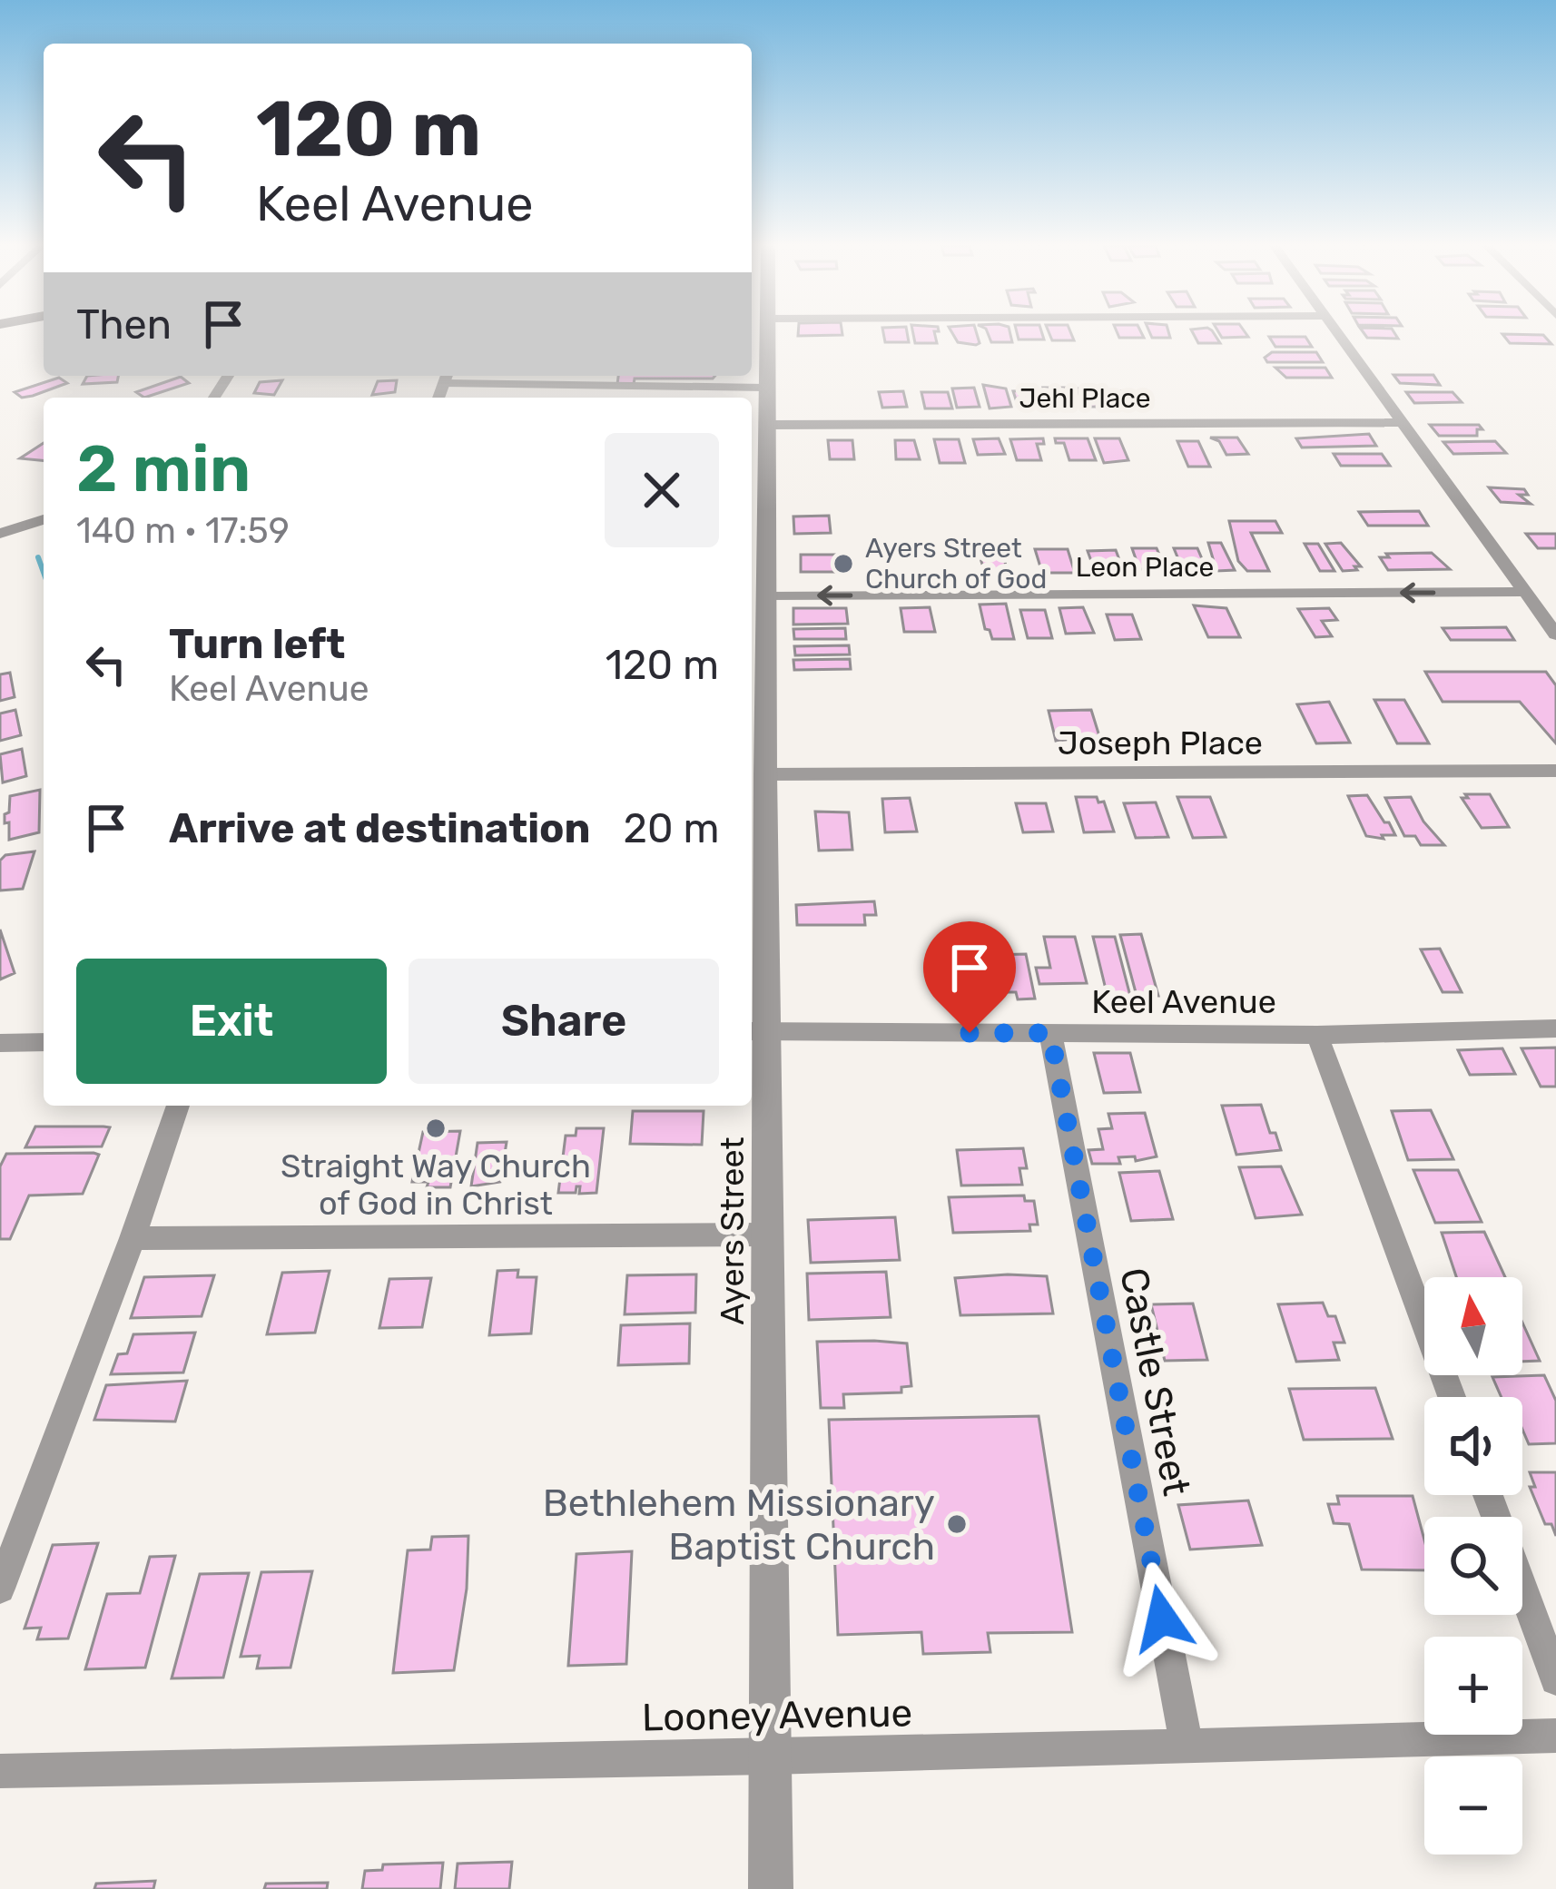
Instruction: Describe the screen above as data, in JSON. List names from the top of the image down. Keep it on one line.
{"streets":{"street":["Jehl Place","Leon Place","Joseph Place","Keel Avenue","Ayers Street","Castle Street","Looney Avenue"]},"crossings":[["Jehl Place","Ayers Street"],["Leon Place","Ayers Street"],["Joseph Place","Ayers Street"],["Keel Avenue","Ayers Street"],["Keel Avenue","Castle Street"],["Ayers Street","Looney Avenue"],["Castle Street","Looney Avenue"]],"one_way":["Leon Place"],"places":["Ayers Street Church of God","Straight Way Church of God in Christ","Bethlehem Missionary Baptist Church"],"north":"top","page":{"turn":["120 m","Keel Avenue"],"then":"Then","heading":["2 min","140 m · 17:59"],"list":[{"name":"Turn left","note":"Keel Avenue","value":"120 m"},{"name":"Arrive at destination","value":"20 m"}],"buttons":["Exit","Share"],"map_buttons":["+","−"]}}
